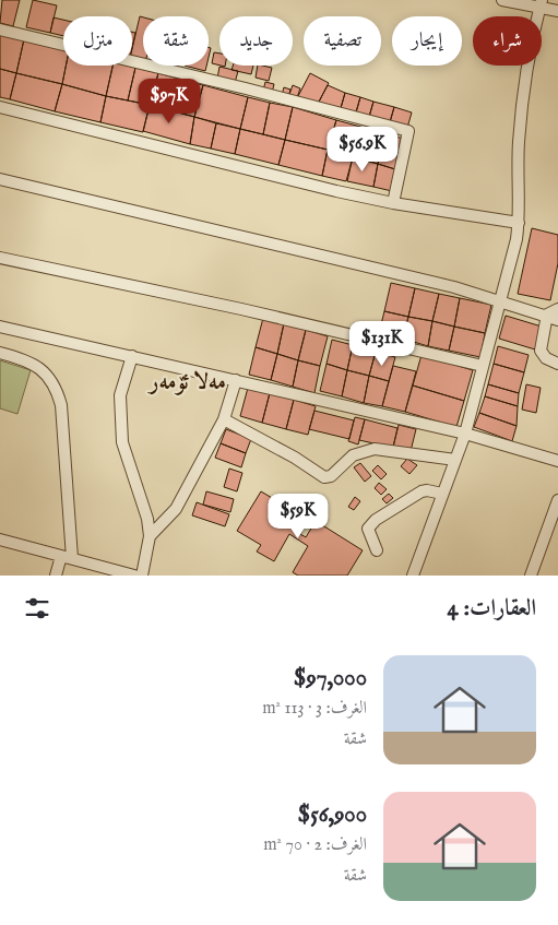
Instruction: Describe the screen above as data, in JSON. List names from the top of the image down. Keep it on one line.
{"districts":["مەلا ئۆمەر"],"page":{"chip":["شراء","إيجار","تصفية","جديد","شقة","منزل"],"price":["$97K","$56.9K","$131K","$59K"],"heading":"العقارات: 4","list":[{"name":"$97,000","note":"الغرف: 3 · 113 m² · شقة"},{"name":"$56,900","note":"الغرف: 2 · 70 m² · شقة"}]}}
